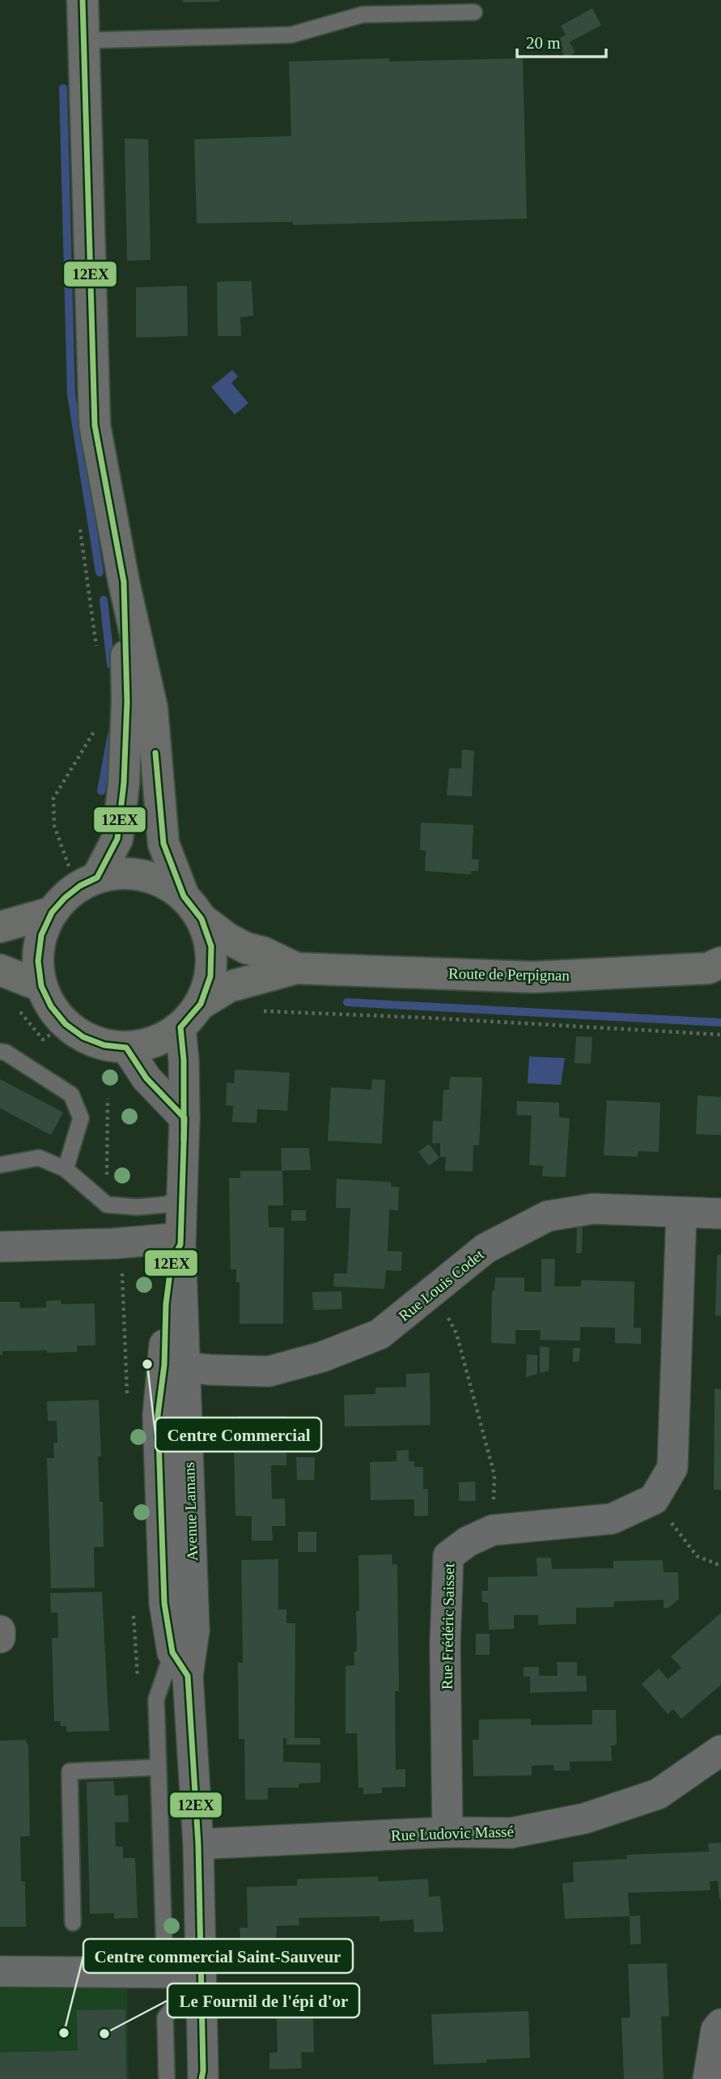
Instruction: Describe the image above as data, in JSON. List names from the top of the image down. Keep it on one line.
{"streets":{"main road":["Route de Perpignan"],"street":["Rue Louis Codet","Avenue Lamans","Rue Frédéric Saisset","Rue Ludovic Massé"]},"crossings":[["Route de Perpignan","Avenue Lamans"],["Rue Louis Codet","Avenue Lamans"],["Avenue Lamans","Rue Ludovic Massé"],["Rue Frédéric Saisset","Rue Ludovic Massé"]],"places":["Centre Commercial","Centre commercial Saint-Sauveur","Le Fournil de l'épi d'or"],"lines":["transit line 12EX"],"scale_bar":"20 m"}
